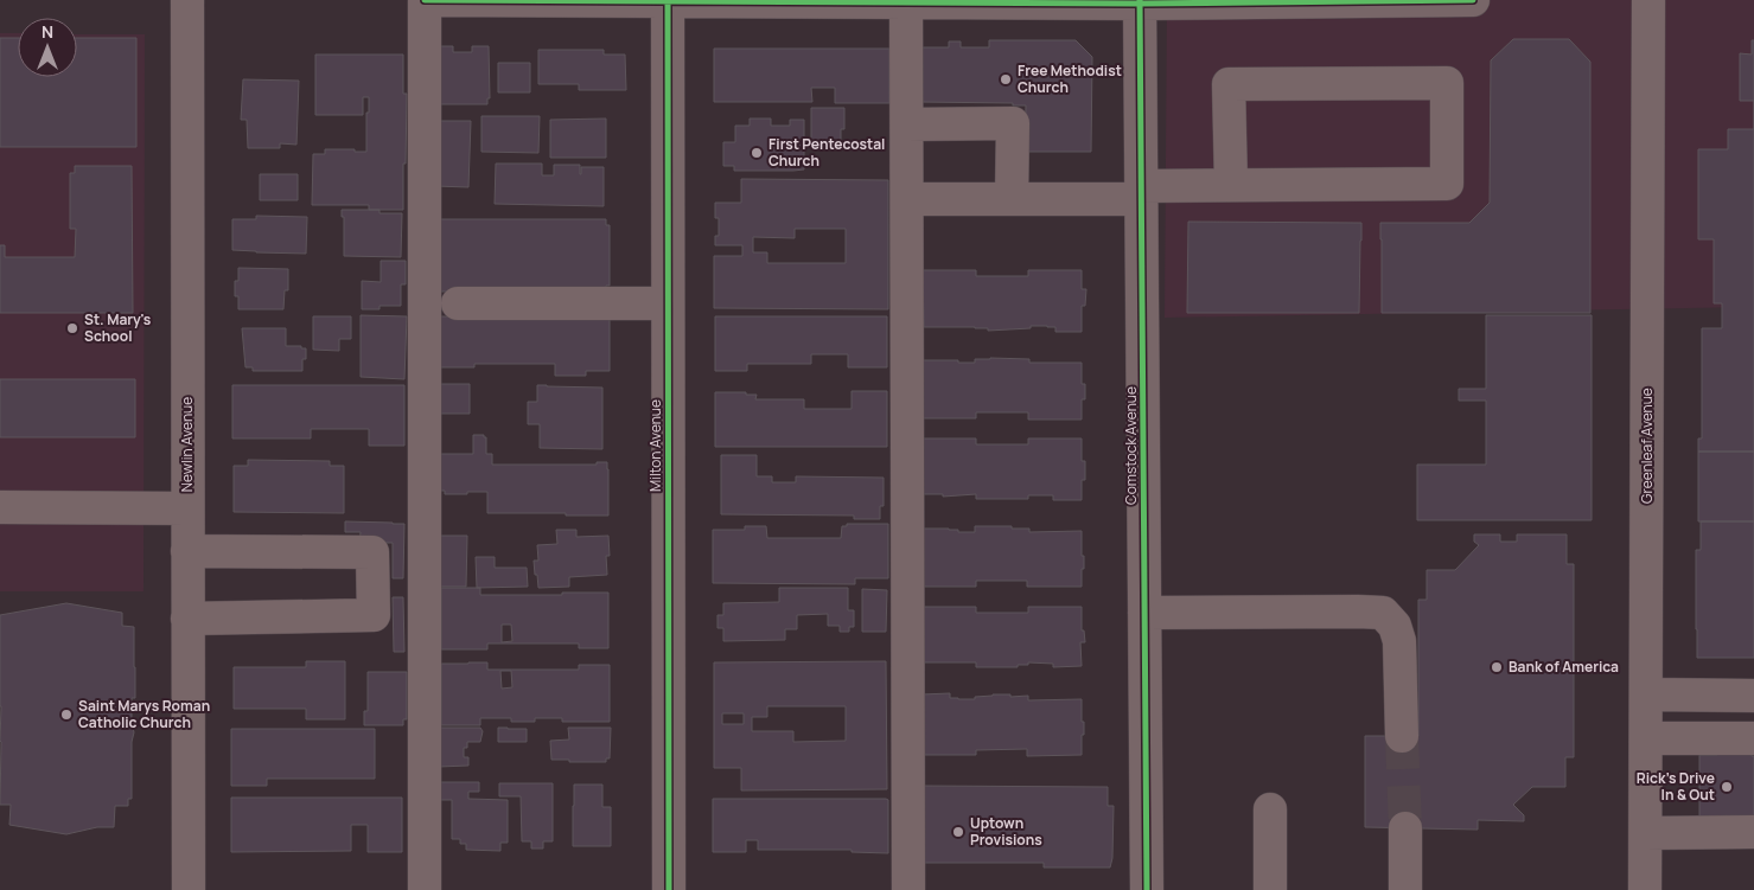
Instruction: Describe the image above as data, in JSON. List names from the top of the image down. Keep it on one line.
{"streets":{"street":["Newlin Avenue","Milton Avenue","Comstock Avenue","Greenleaf Avenue"]},"places":["Free Methodist Church","First Pentecostal Church","St. Mary's School","Bank of America","Saint Marys Roman Catholic Church","Rick's Drive In & Out","Uptown Provisions"],"north":"top"}
